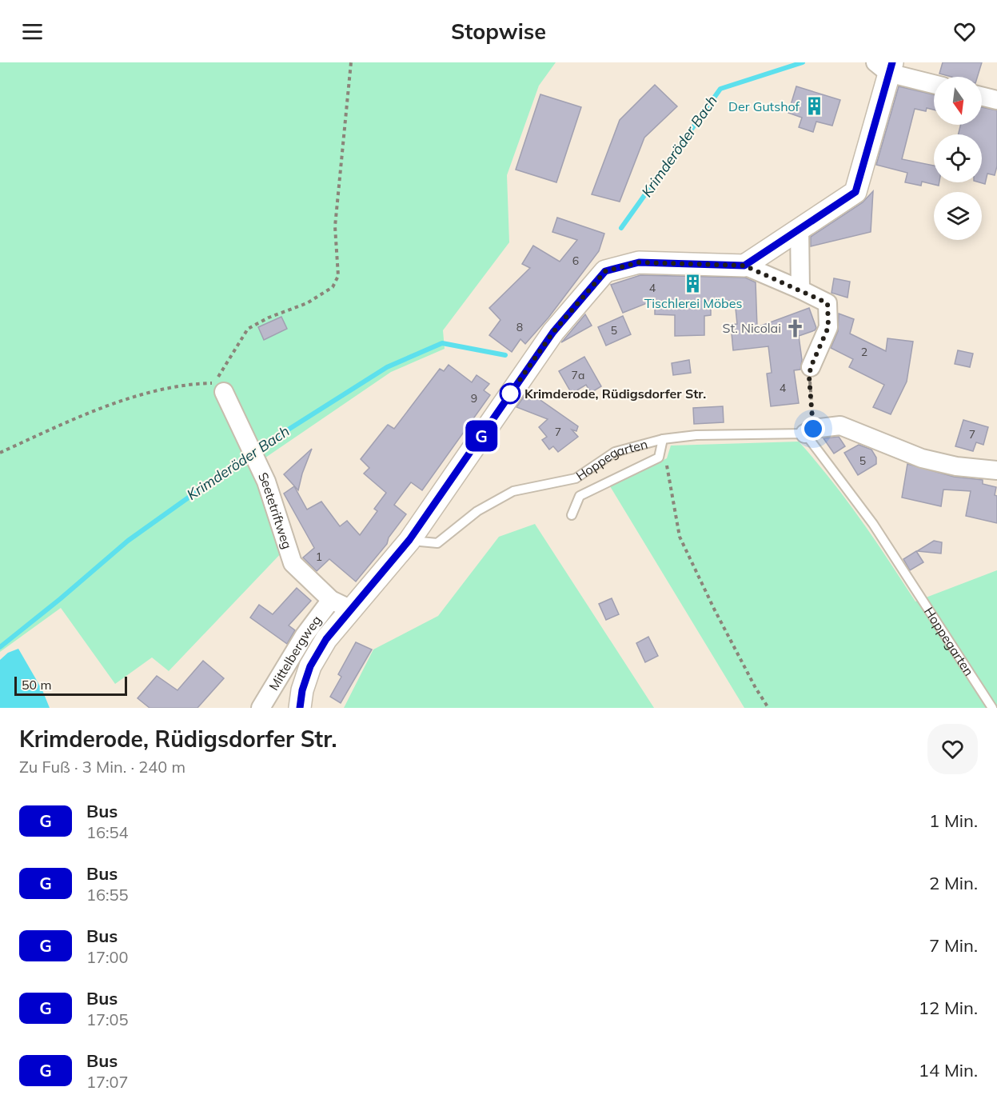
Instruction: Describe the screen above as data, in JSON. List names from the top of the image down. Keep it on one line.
{"streets":{"street":["Hoppegarten","Seetetriftweg","Mittelbergweg"]},"crossings":[["Seetetriftweg","Mittelbergweg"]],"water":["Krimderöder Bach"],"places":{"building":["Der Gutshof","Tischlerei Möbes"],"church":["St. Nicolai"],"other":["Krimderode, Rüdigsdorfer Str."]},"lines":["bus line G"],"house_numbers":["6","4","8","5","2","7a","4","9","7","7","5","1"],"scale_bar":"50 m","north":"bottom","page":{"header":"Stopwise","on_map":"G","scale":"50 m","heading":["Krimderode, Rüdigsdorfer Str.","Zu Fuß · 3 Min. · 240 m"],"list":[{"mark":"G","name":"Bus","note":"16:54","value":"1 Min."},{"mark":"G","name":"Bus","note":"16:55","value":"2 Min."},{"mark":"G","name":"Bus","note":"17:00","value":"7 Min."},{"mark":"G","name":"Bus","note":"17:05","value":"12 Min."},{"mark":"G","name":"Bus","note":"17:07","value":"14 Min."}]}}
